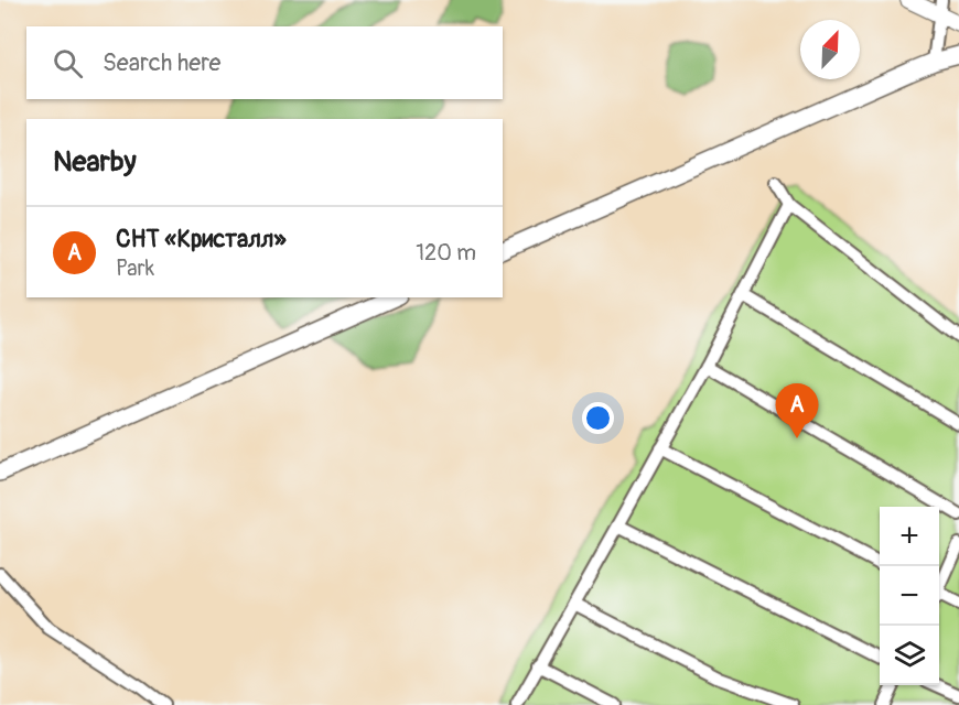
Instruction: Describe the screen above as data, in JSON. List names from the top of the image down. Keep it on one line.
{"north":"top right","page":{"search":"Search here","heading":"Nearby","list":[{"mark":"A","name":"СНТ «Кристалл»","note":"Park","value":"120 m"}],"pins":"A","map_buttons":["+","−"]}}
